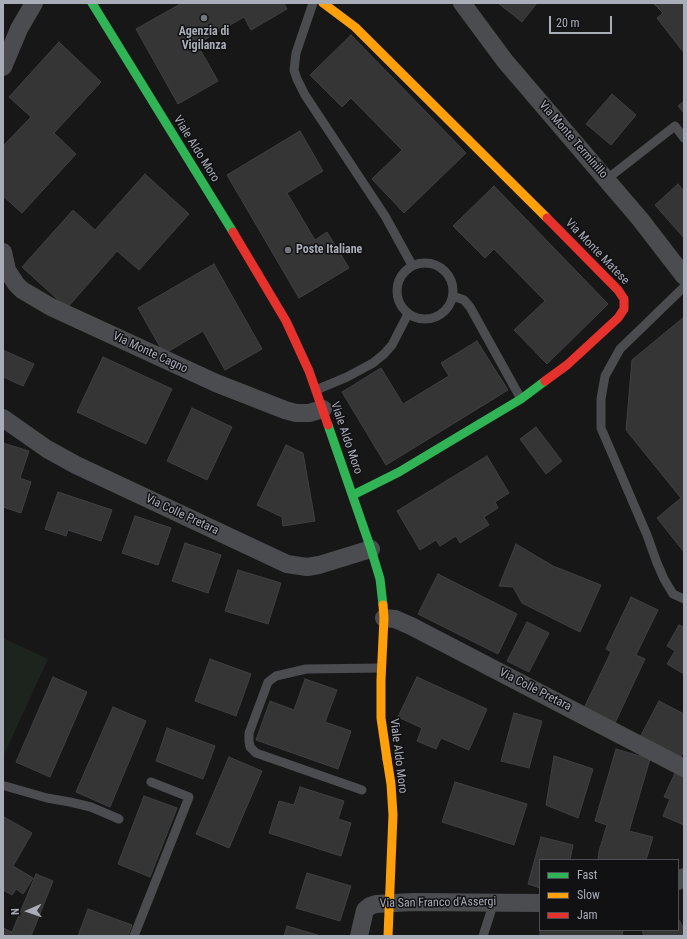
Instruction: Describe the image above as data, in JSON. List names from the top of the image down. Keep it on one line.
{"streets":{"street":["Via Monte Terminillo","Viale Aldo Moro","Via Monte Matese","Via Monte Cagno","Via Colle Pretara","Via San Franco d'Assergi"]},"crossings":[["Viale Aldo Moro","Via Monte Matese"],["Viale Aldo Moro","Via Monte Cagno"],["Viale Aldo Moro","Via Colle Pretara"]],"places":["Agenzia di Vigilanza","Poste Italiane"],"legend":["Fast","Slow","Jam"],"scale_bar":"20 m","north":"left"}
